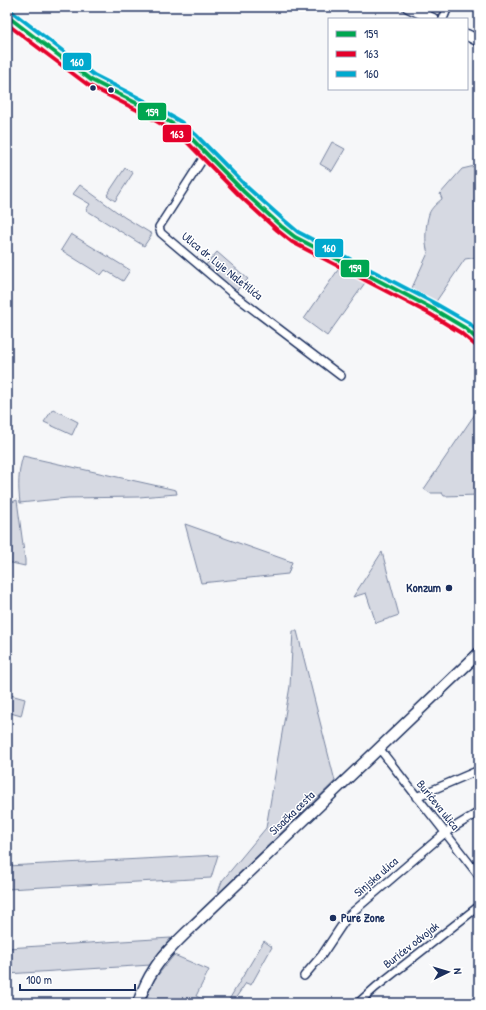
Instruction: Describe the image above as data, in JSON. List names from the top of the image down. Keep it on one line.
{"streets":{"street":["Ulica dr. Luje Naletilića","Burićeva ulica","Sisačka cesta","Sinjska ulica","Burićev odvojak"]},"crossings":[["Burićeva ulica","Sisačka cesta"],["Burićeva ulica","Sinjska ulica"]],"places":["Konzum","Pure Zone"],"lines":["transit line 160","transit line 159","transit line 163"],"legend":["159","163","160"],"scale_bar":"100 m","north":"right"}
